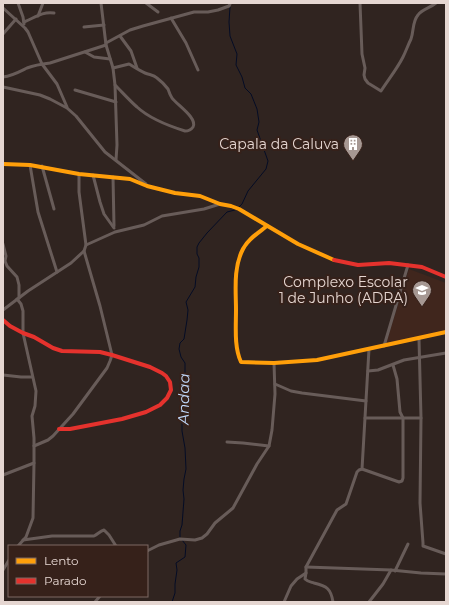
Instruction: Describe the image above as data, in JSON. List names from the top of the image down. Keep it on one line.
{"water":["Andaa"],"places":{"building":["Capala da Caluva"],"school or university":["Complexo Escolar 1 de Junho (ADRA)"]},"legend":["Lento","Parado"]}
